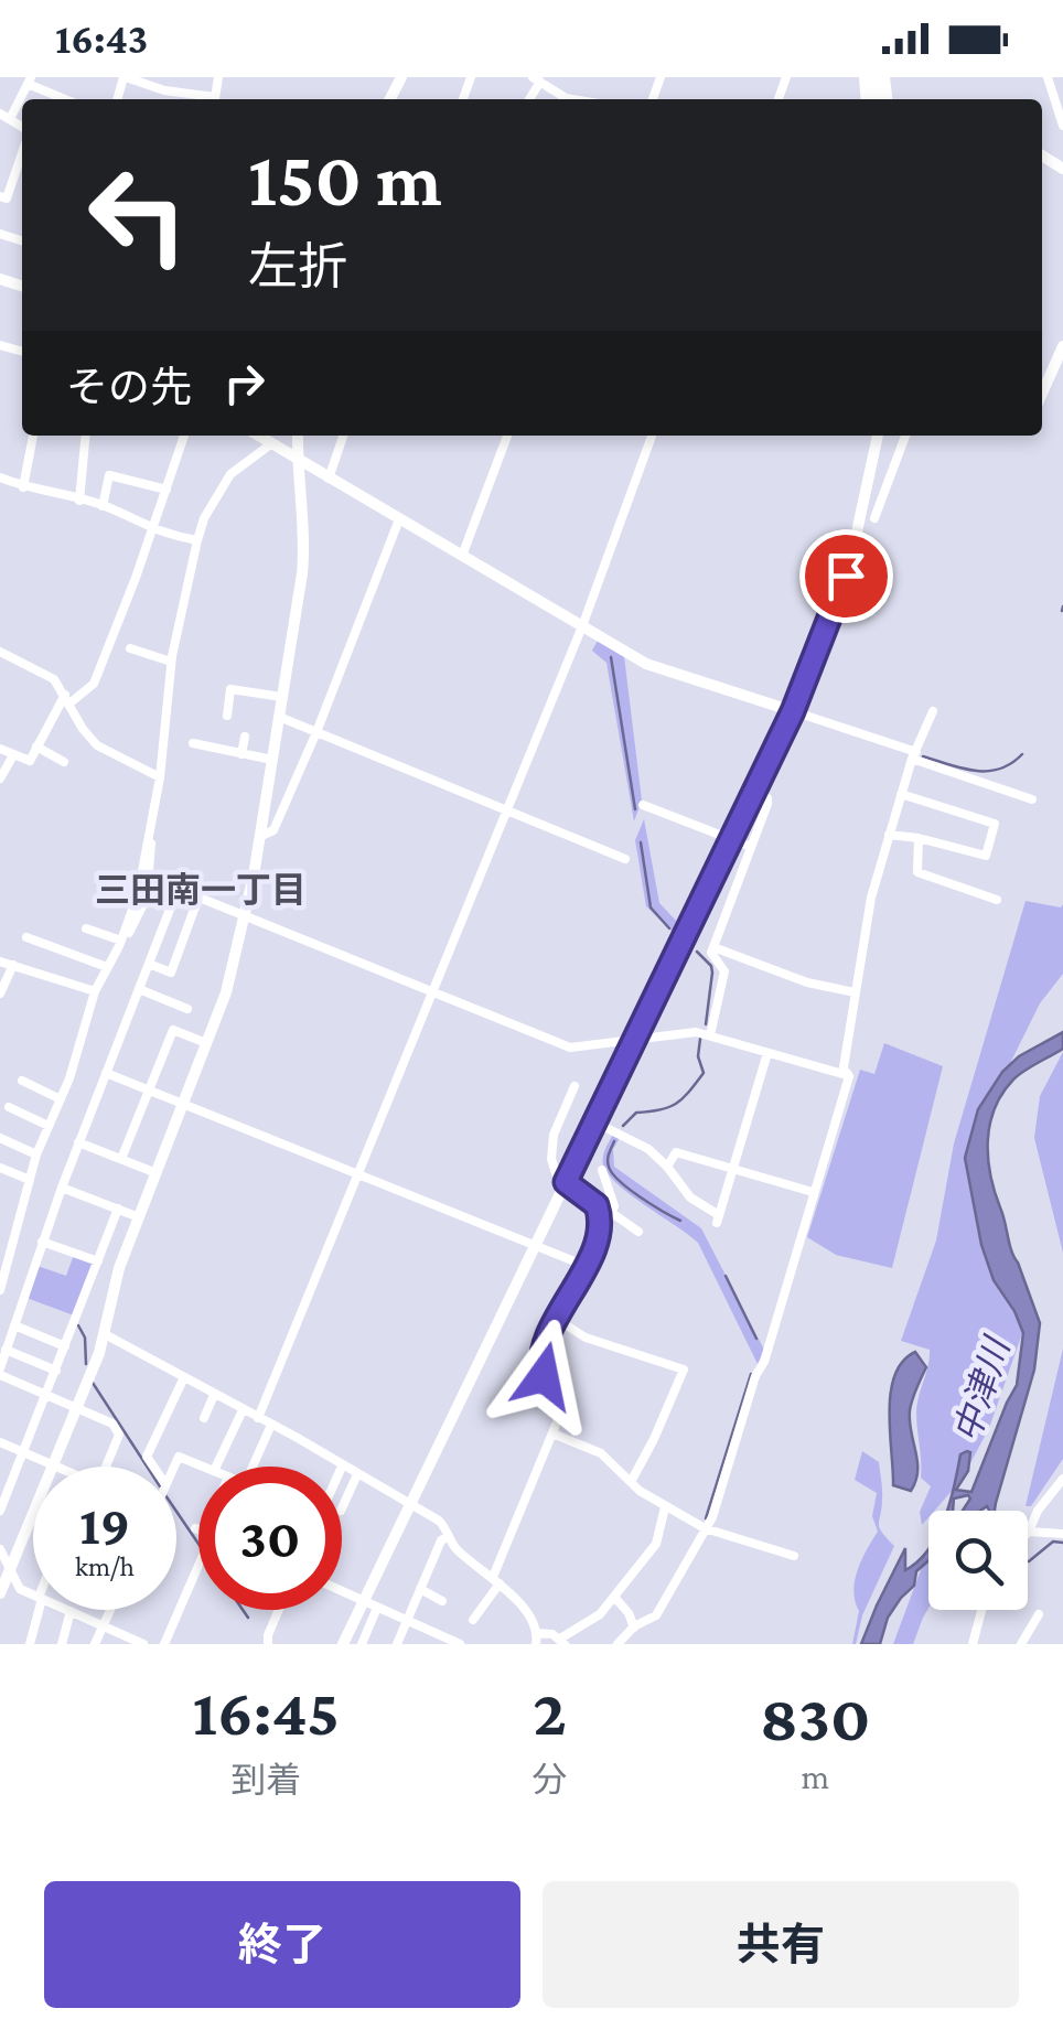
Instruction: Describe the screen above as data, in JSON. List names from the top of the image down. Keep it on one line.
{"districts":["三田南一丁目"],"water":["中津川"],"page":{"status":"16:43","turn":["150 m","左折"],"then":"その先","speed":"19 km/h","limit":"30","eta":["16:45","到着","2","分","830","m"],"buttons":["終了","共有"]}}
